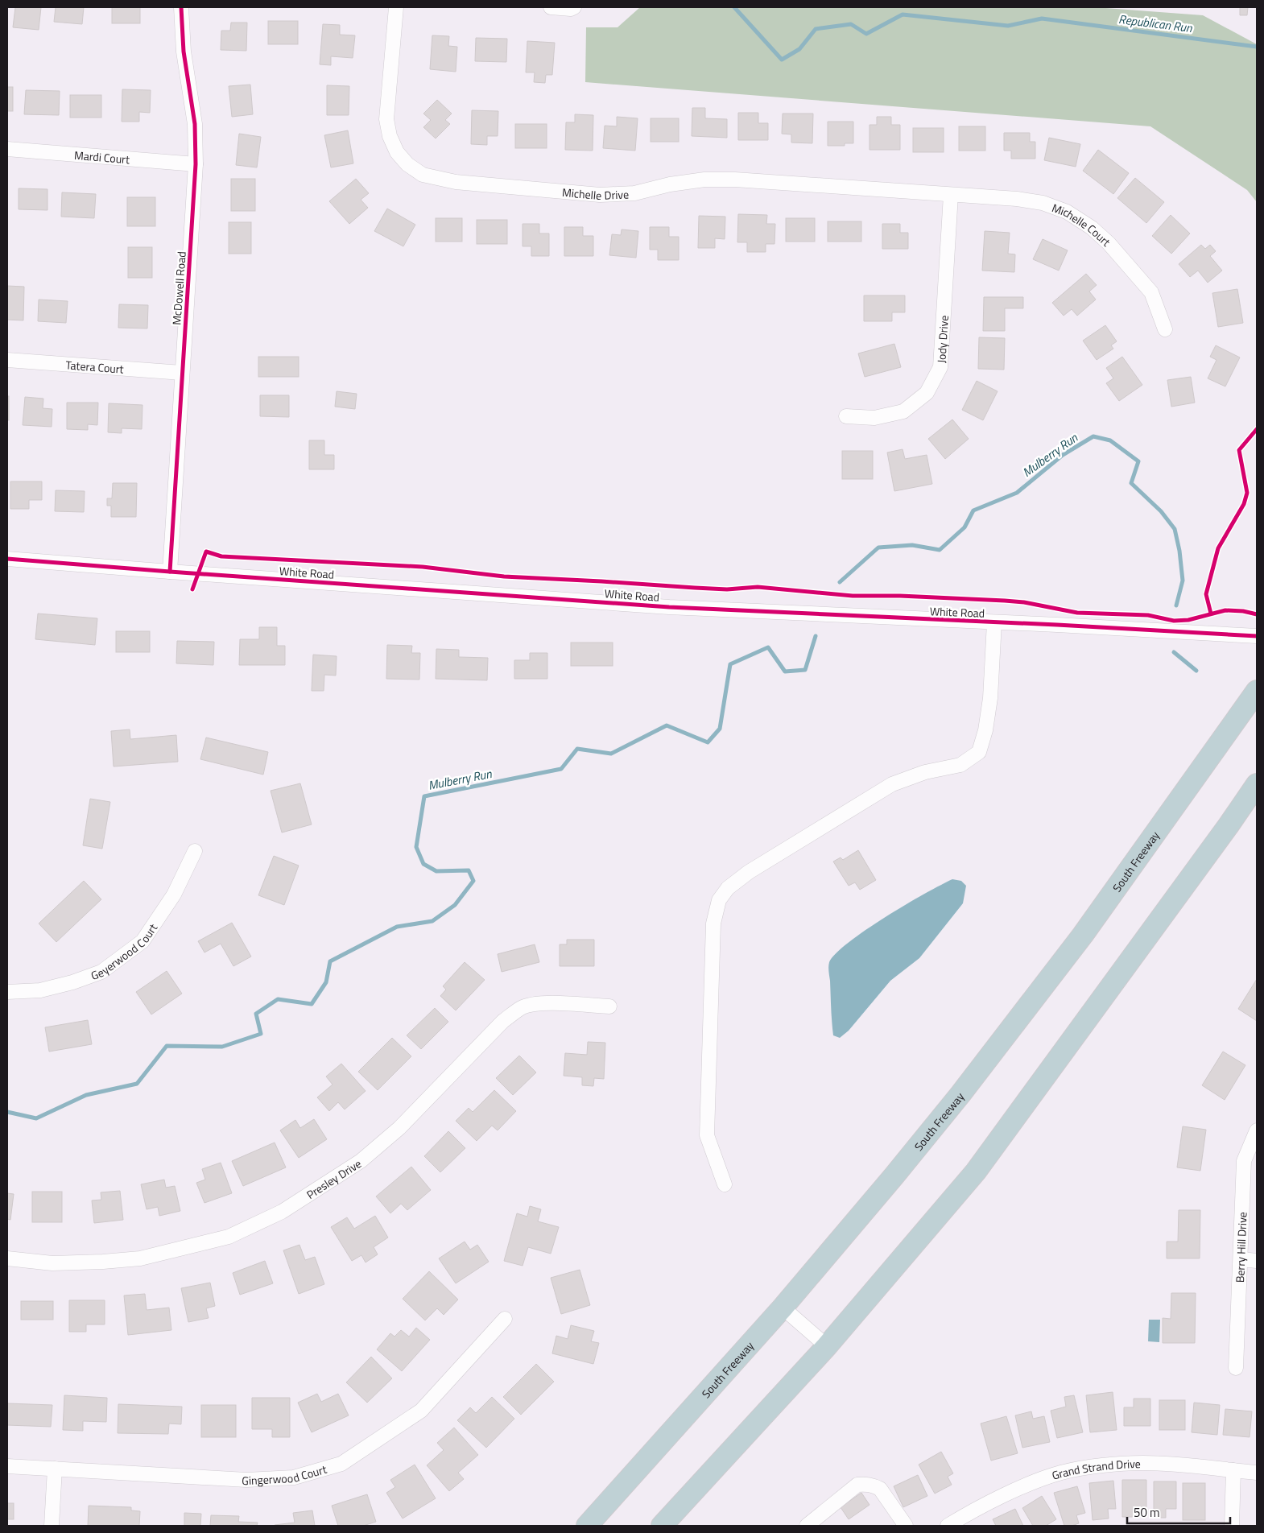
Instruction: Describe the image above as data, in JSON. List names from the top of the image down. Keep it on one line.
{"streets":{"highway":["South Freeway"],"street":["Mardi Court","Michelle Drive","Michelle Court","McDowell Road","Jody Drive","Tatera Court","White Road","Geyerwood Court","Presley Drive","Berry Hill Drive","Grand Strand Drive","Gingerwood Court"]},"crossings":[["Mardi Court","McDowell Road"],["Michelle Drive","Michelle Court"],["Michelle Drive","Jody Drive"],["Michelle Court","Jody Drive"],["McDowell Road","Tatera Court"],["McDowell Road","White Road"]],"water":["Republican Run","Mulberry Run"],"scale_bar":"50 m"}
